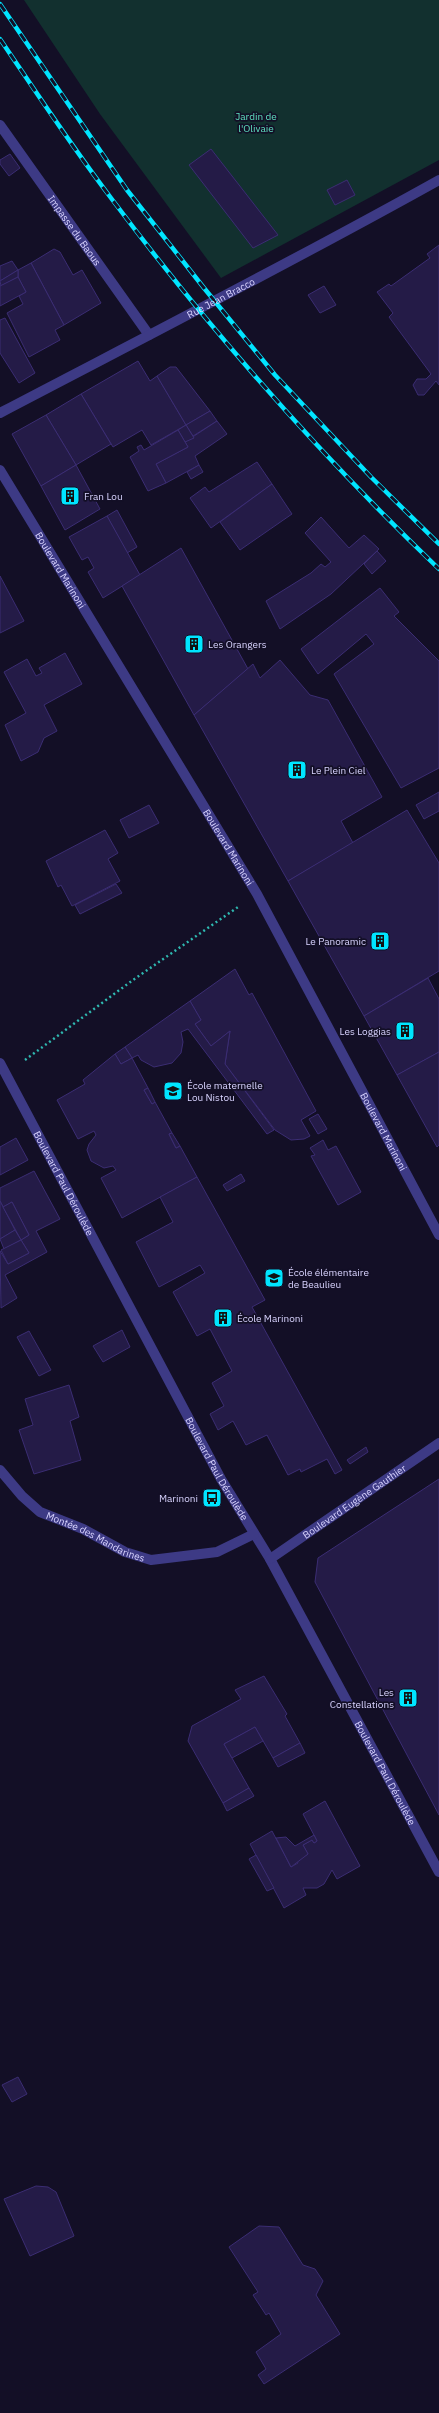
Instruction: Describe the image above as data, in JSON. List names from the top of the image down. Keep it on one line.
{"streets":{"street":["Impasse du Baous","Rue Jean Bracco","Boulevard Marinoni","Boulevard Paul Déroulède","Boulevard Eugène Gauthier","Montée des Mandarines"]},"crossings":[["Impasse du Baous","Rue Jean Bracco"],["Boulevard Paul Déroulède","Boulevard Eugène Gauthier"],["Boulevard Paul Déroulède","Montée des Mandarines"]],"parks":["Jardin de l'Olivaie"],"places":{"building":["Fran Lou","Les Orangers","Le Plein Ciel","Le Panoramic","Les Loggias","École Marinoni","Les Constellations"],"school or university":["École maternelle Lou Nistou","École élémentaire de Beaulieu"],"bus stop":["Marinoni"]}}
